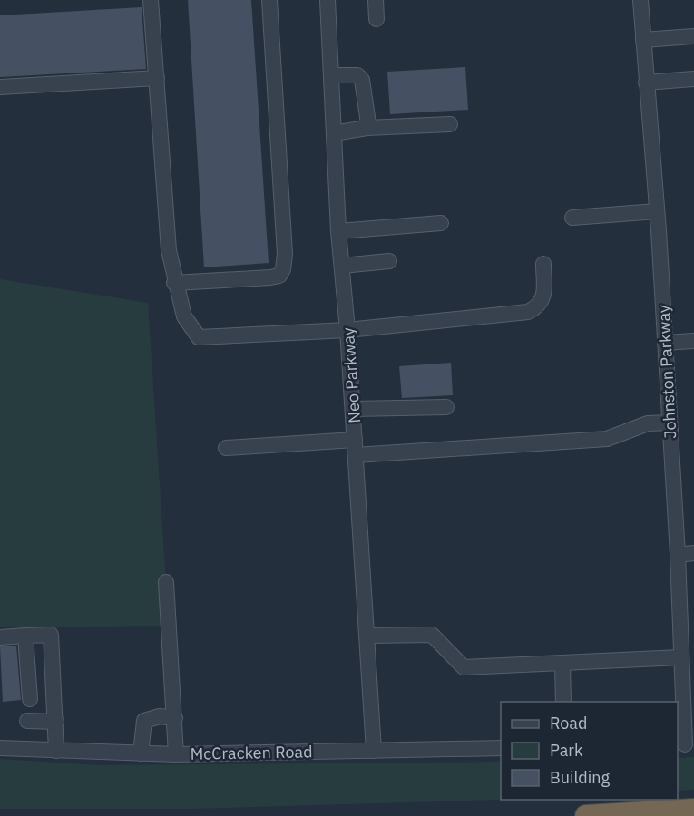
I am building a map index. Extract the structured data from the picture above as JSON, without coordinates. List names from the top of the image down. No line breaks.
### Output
{"streets":{"street":["Johnston Parkway","Neo Parkway","McCracken Road"]},"crossings":[["Neo Parkway","McCracken Road"]],"legend":["Road","Park","Building"]}
